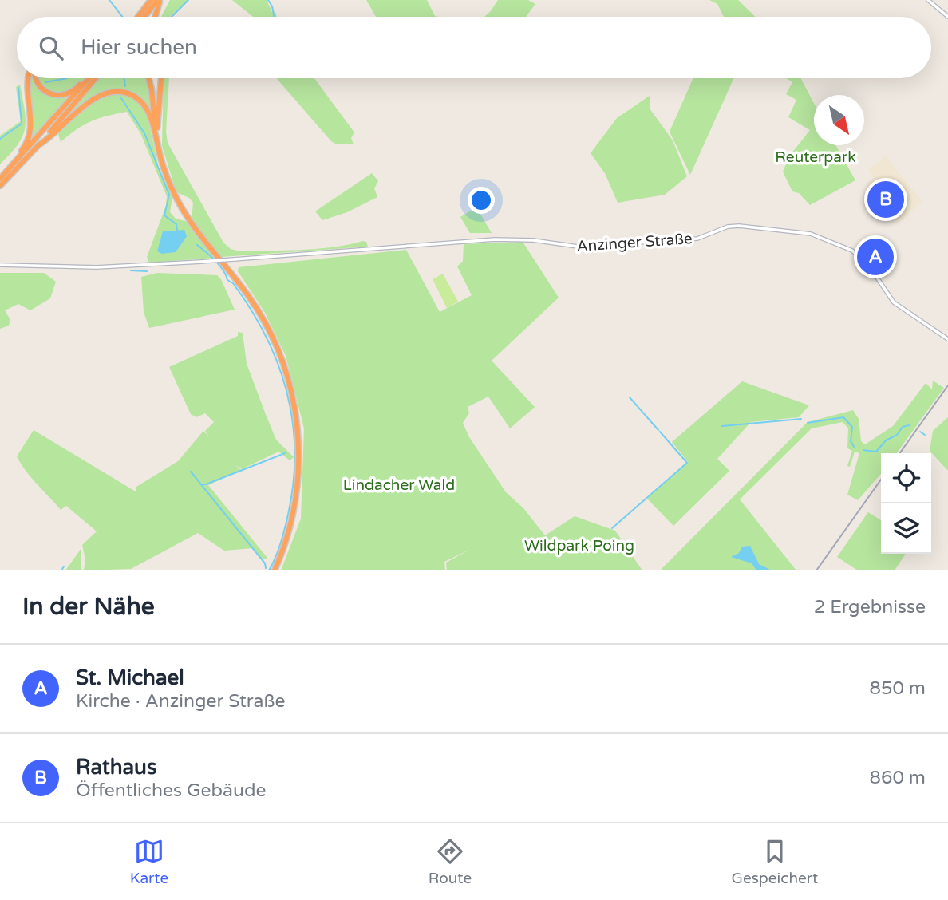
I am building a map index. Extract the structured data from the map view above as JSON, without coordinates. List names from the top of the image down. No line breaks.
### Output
{"streets":{"street":["Anzinger Straße"]},"parks":["Reuterpark","Lindacher Wald","Wildpark Poing"],"north":"bottom right","page":{"search":"Hier suchen","pins":["B","A"],"heading":["In der Nähe","2 Ergebnisse"],"list":[{"mark":"A","name":"St. Michael","note":"Kirche · Anzinger Straße","value":"850 m"},{"mark":"B","name":"Rathaus","note":"Öffentliches Gebäude","value":"860 m"}],"nav":["Karte","Route","Gespeichert"]}}
